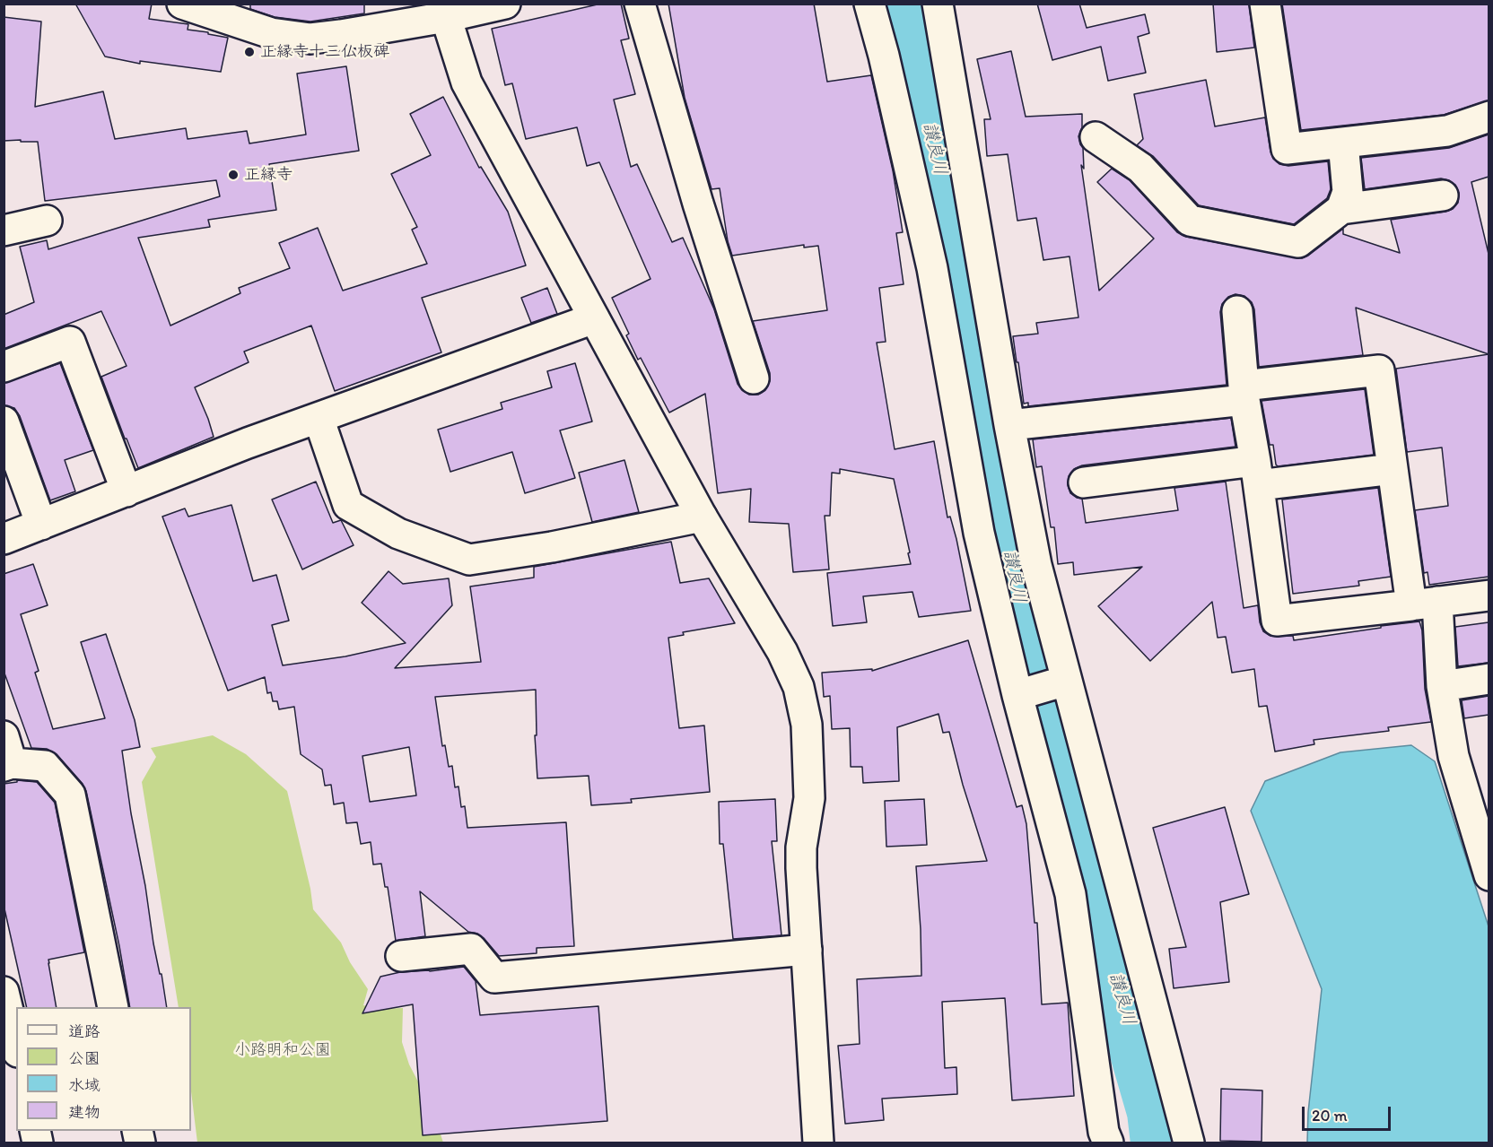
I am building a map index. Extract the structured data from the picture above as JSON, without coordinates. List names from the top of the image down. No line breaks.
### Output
{"water":["讃良川"],"parks":["小路明和公園"],"places":["正縁寺十三仏板碑","正縁寺"],"legend":["道路","公園","水域","建物"],"scale_bar":"20 m"}
